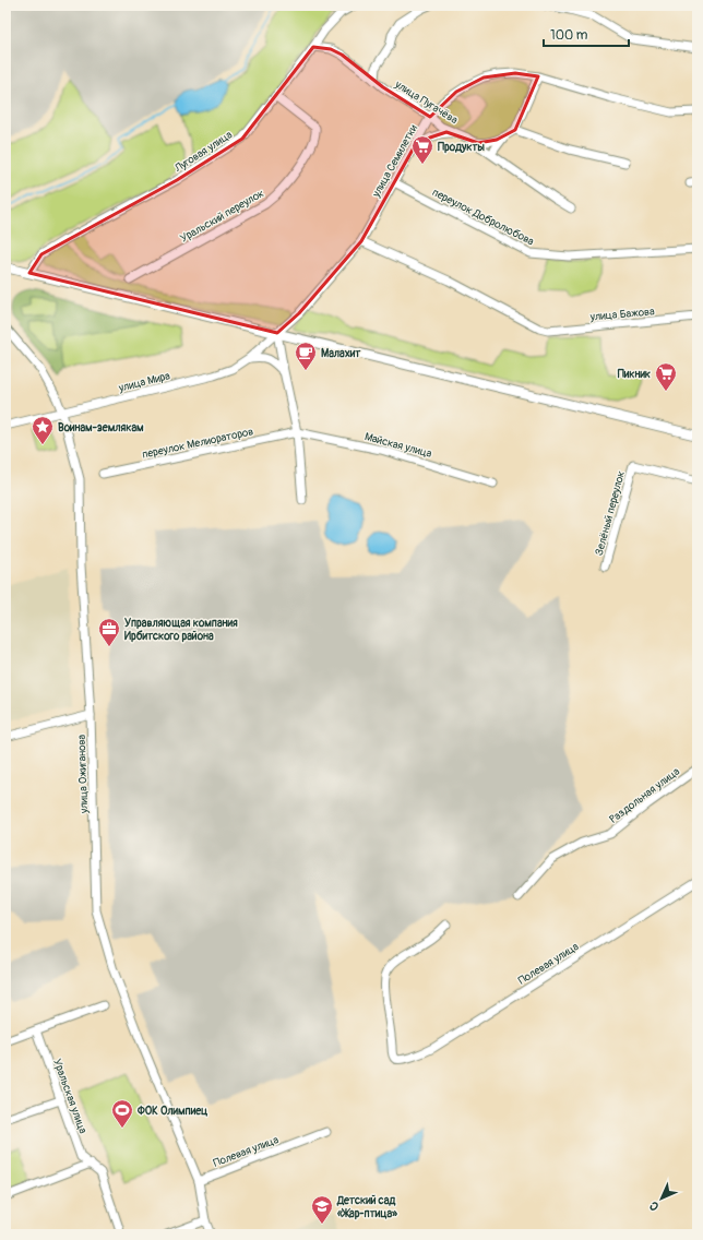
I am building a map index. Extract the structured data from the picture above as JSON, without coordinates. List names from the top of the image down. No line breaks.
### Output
{"streets":{"street":["улица Пугачёва","Луговая улица","улица Семилетки","Уральский переулок","переулок Добролюбова","улица Бажова","улица Мира","переулок Мелиораторов","Майская улица","Зелёный переулок","улица Ожиганова","Раздольная улица","Полевая улица","Уральская улица"]},"crossings":[["улица Пугачёва","Луговая улица"],["улица Пугачёва","улица Семилетки"],["Луговая улица","Уральский переулок"],["улица Семилетки","переулок Добролюбова"],["улица Семилетки","улица Бажова"],["улица Семилетки","улица Мира"],["улица Мира","улица Ожиганова"],["переулок Мелиораторов","Майская улица"],["улица Ожиганова","Полевая улица"]],"places":{"supermarket":["Продукты","Пикник"],"cafe":["Малахит"],"place":["Воинам-землякам"],"office":["Управляющая компания Ирбитского района"],"sports":["ФОК Олимпиец"],"school or university":["Детский сад «Жар-птица»"]},"scale_bar":"100 m","north":"bottom left"}
